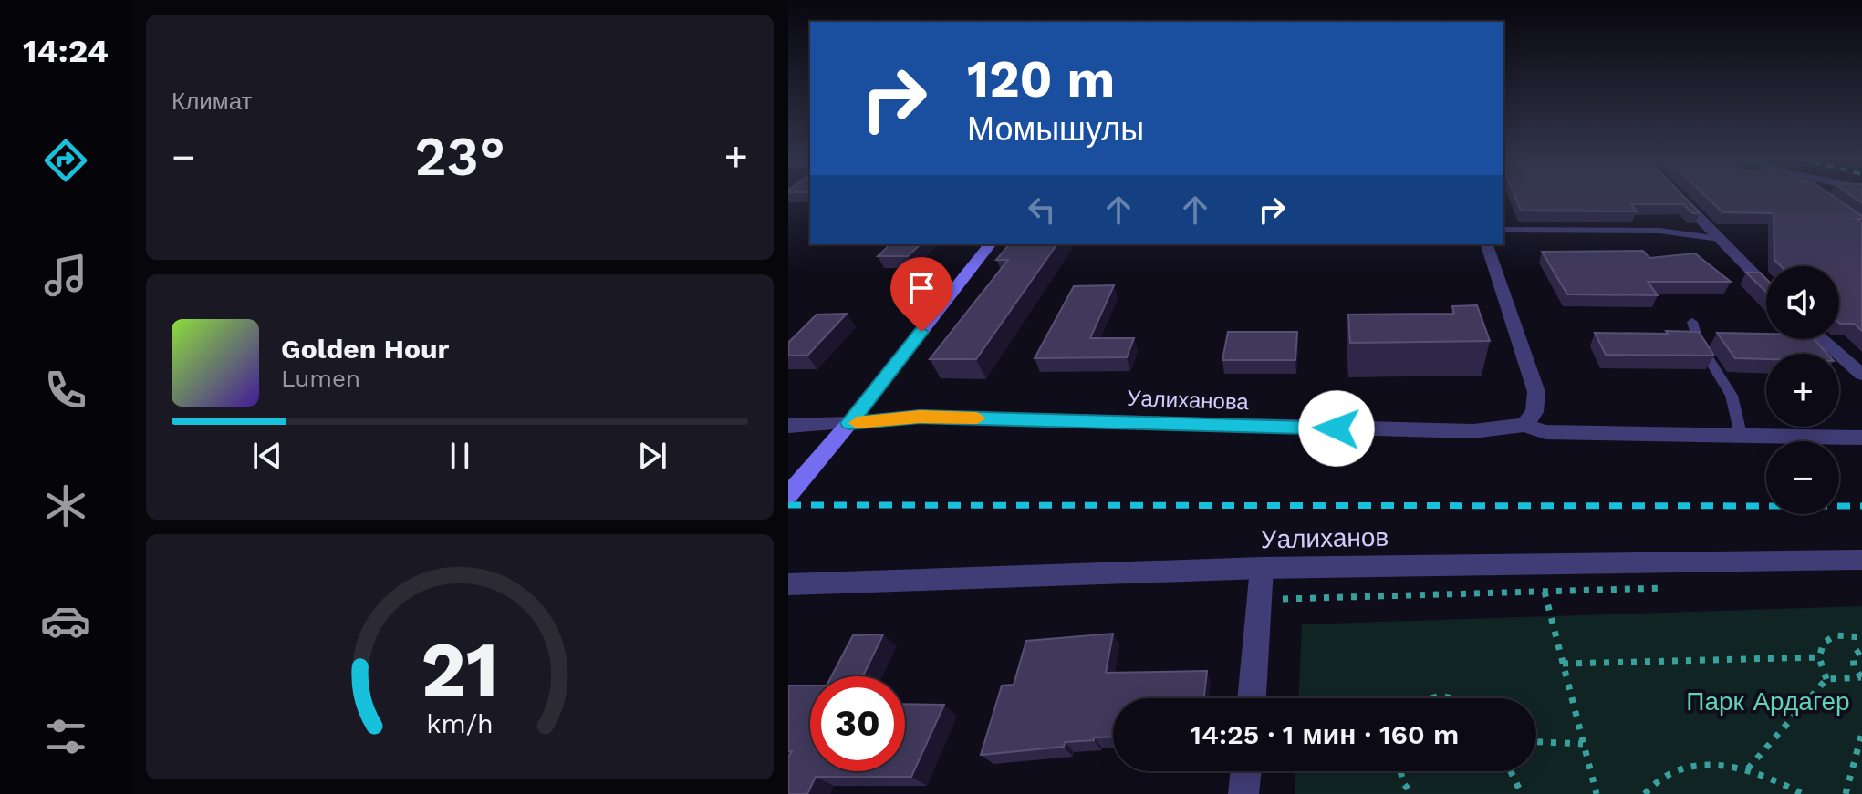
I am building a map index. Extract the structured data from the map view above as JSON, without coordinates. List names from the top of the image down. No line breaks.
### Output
{"streets":{"street":["Уалиханова","Уалиханов"]},"parks":["Парк Ардагер"],"page":{"tabs":"14:24","tile":"Климат","turn":["120 m","Момышулы"],"heat":["−","23°","+"],"map_buttons":["+","−"],"song":["Golden Hour","Lumen"],"limit":"30","trip":"14:25 · 1 мин · 160 m","gauge":["21","km/h"]}}
